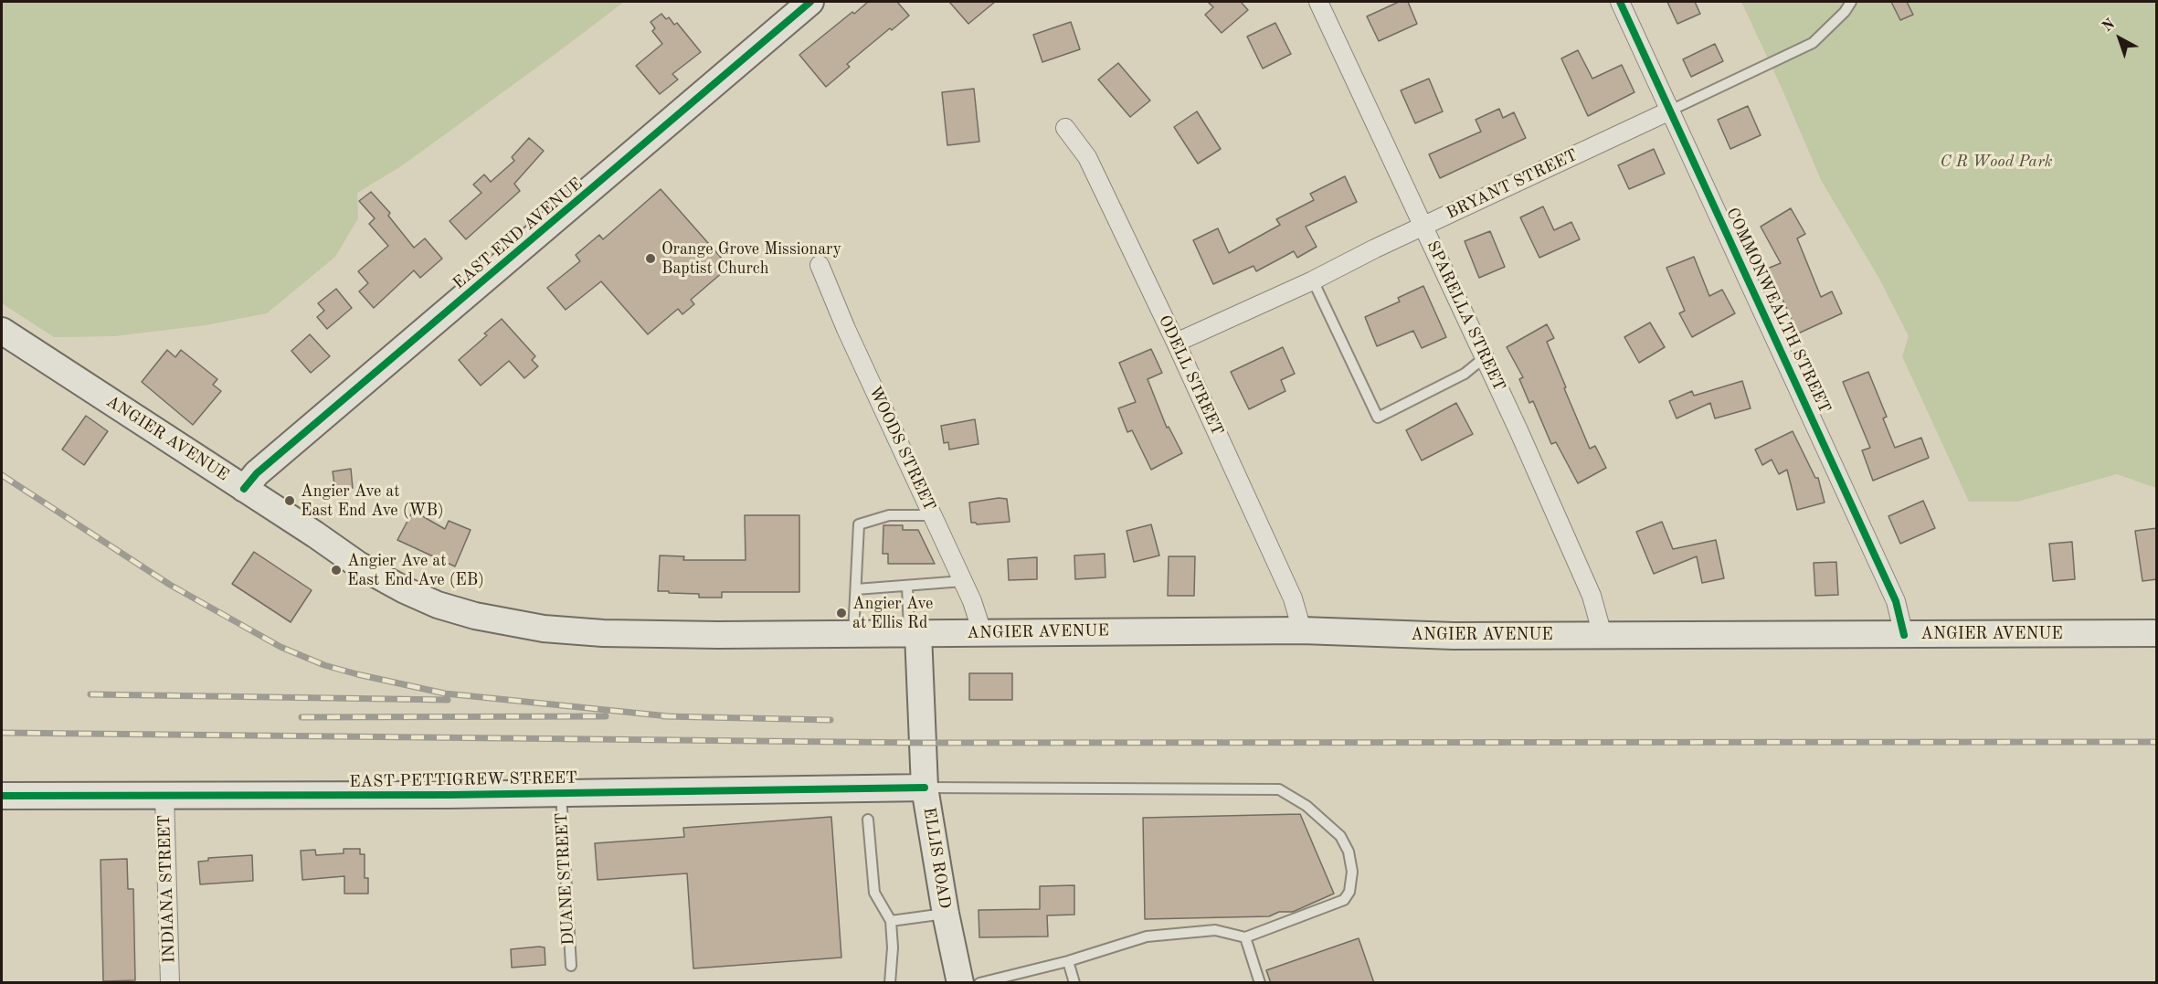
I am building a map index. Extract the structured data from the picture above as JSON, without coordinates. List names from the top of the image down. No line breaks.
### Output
{"streets":{"main road":["EAST END AVENUE","ANGIER AVENUE","EAST PETTIGREW STREET","ELLIS ROAD"],"street":["BRYANT STREET","COMMONWEALTH STREET","SPARELLA STREET","ODELL STREET","WOODS STREET","INDIANA STREET"],"lane":["DUANE STREET"]},"crossings":[["BRYANT STREET","COMMONWEALTH STREET"],["BRYANT STREET","SPARELLA STREET"],["BRYANT STREET","ODELL STREET"],["EAST END AVENUE","ANGIER AVENUE"],["COMMONWEALTH STREET","ANGIER AVENUE"],["SPARELLA STREET","ANGIER AVENUE"],["ODELL STREET","ANGIER AVENUE"],["ANGIER AVENUE","WOODS STREET"],["ANGIER AVENUE","ELLIS ROAD"],["EAST PETTIGREW STREET","ELLIS ROAD"],["EAST PETTIGREW STREET","DUANE STREET"],["EAST PETTIGREW STREET","INDIANA STREET"]],"parks":["C R Wood Park"],"places":["Orange Grove Missionary Baptist Church","Angier Ave at East End Ave (WB)","Angier Ave at East End Ave (EB)","Angier Ave at Ellis Rd"],"north":"top left"}
